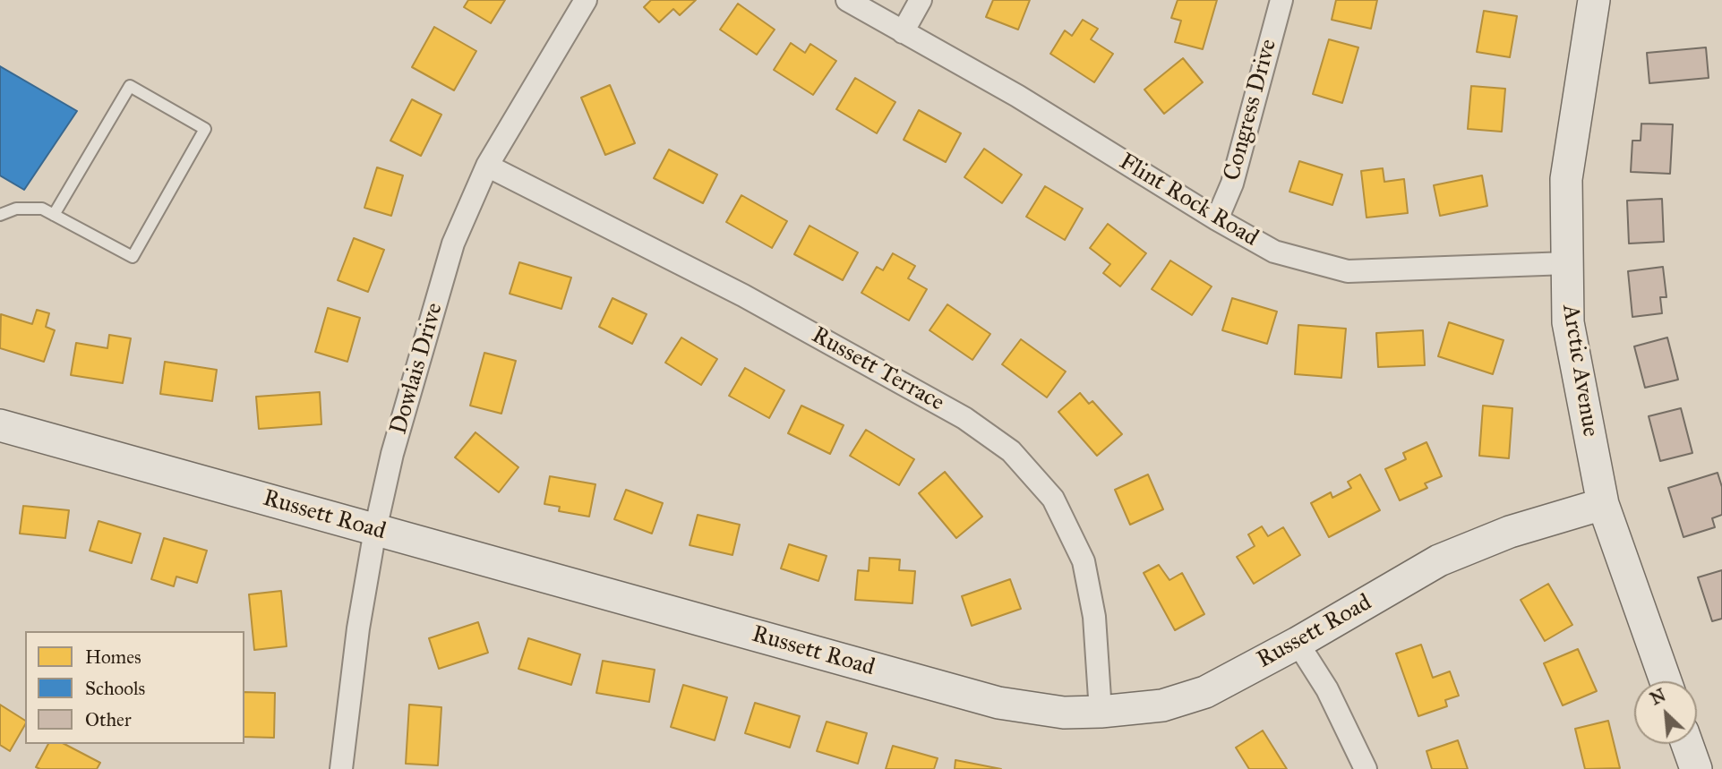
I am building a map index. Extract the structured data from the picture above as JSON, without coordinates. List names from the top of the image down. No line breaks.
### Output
{"streets":{"street":["Congress Drive","Flint Rock Road","Dowlais Drive","Russett Terrace","Arctic Avenue","Russett Road"]},"crossings":[["Congress Drive","Flint Rock Road"],["Flint Rock Road","Arctic Avenue"],["Dowlais Drive","Russett Terrace"],["Dowlais Drive","Russett Road"],["Russett Terrace","Russett Road"],["Arctic Avenue","Russett Road"]],"legend":["Homes","Schools","Other"],"north":"top left"}
